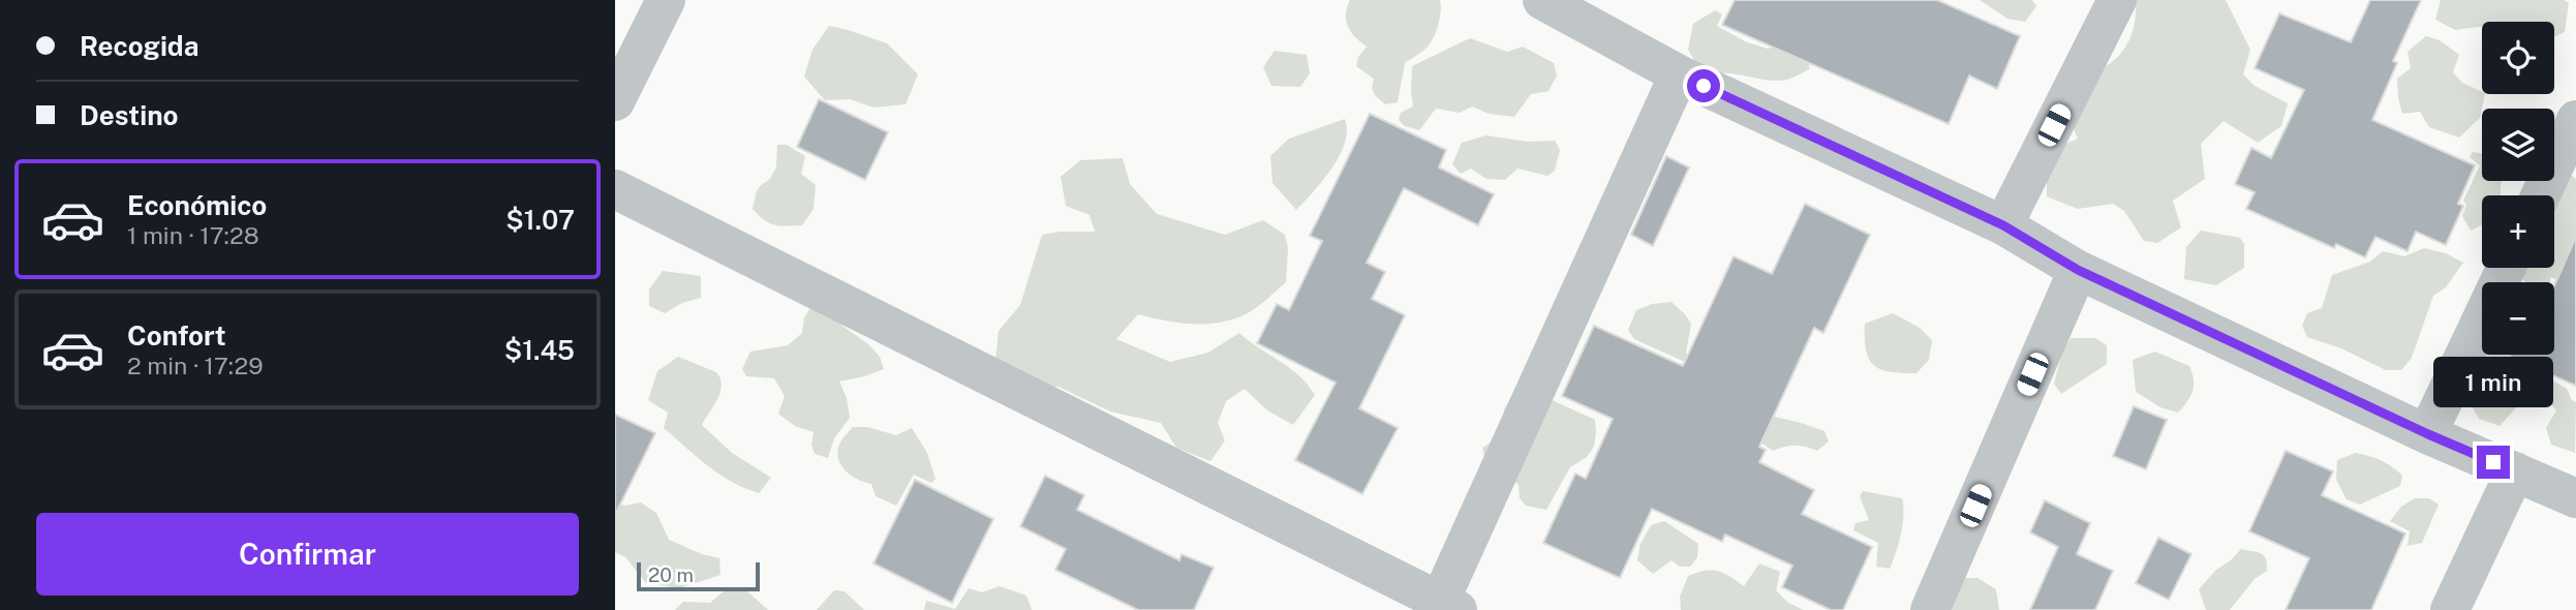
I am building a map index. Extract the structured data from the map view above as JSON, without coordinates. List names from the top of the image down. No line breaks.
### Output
{"scale_bar":"20 m","page":{"banner":["Recogida","Destino"],"map_buttons":["+","−"],"list":[{"name":"Económico","note":"1 min · 17:28","value":"$1.07"},{"name":"Confort","note":"2 min · 17:29","value":"$1.45"}],"bubble":"1 min","buttons":"Confirmar","scale":"20 m"}}
